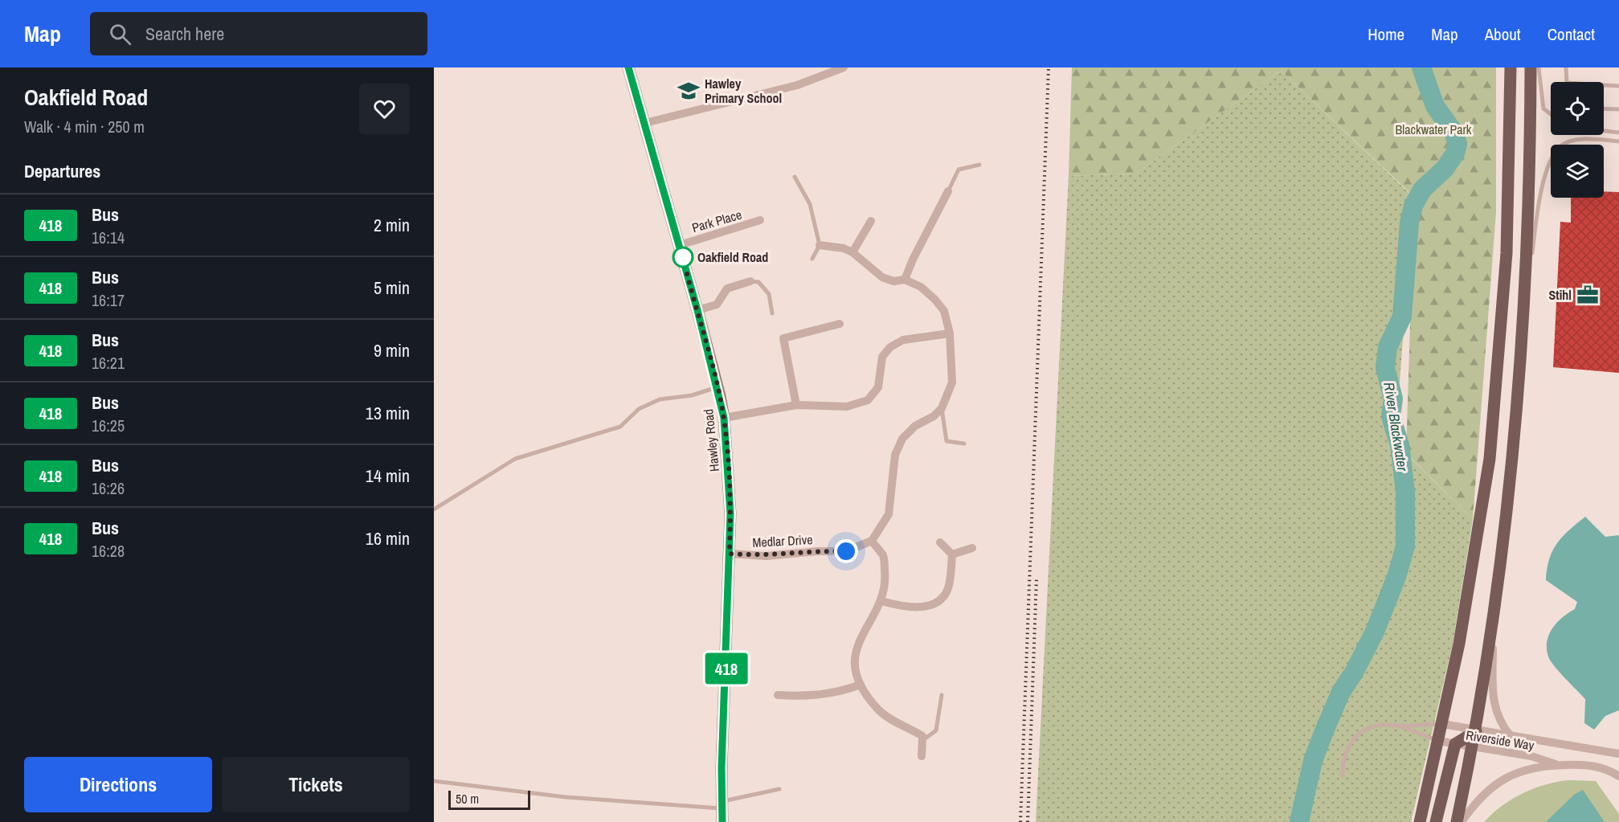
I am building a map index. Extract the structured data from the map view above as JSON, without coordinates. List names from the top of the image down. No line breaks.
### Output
{"streets":{"main road":["Hawley Road"],"street":["Park Place","Medlar Drive","Riverside Way"]},"crossings":[["Park Place","Hawley Road"],["Hawley Road","Medlar Drive"]],"water":["River Blackwater"],"parks":["Blackwater Park"],"places":{"school or university":["Hawley Primary School"],"other":["Oakfield Road"],"office":["Stihl"]},"lines":["bus line 418"],"scale_bar":"50 m","page":{"header":"Map","search":"Search here","nav":["Home","Map","About","Contact"],"heading":[["Oakfield Road","Walk · 4 min · 250 m"],"Departures"],"on_map":"418","list":[{"mark":"418","name":"Bus","note":"16:14","value":"2 min"},{"mark":"418","name":"Bus","note":"16:17","value":"5 min"},{"mark":"418","name":"Bus","note":"16:21","value":"9 min"},{"mark":"418","name":"Bus","note":"16:25","value":"13 min"},{"mark":"418","name":"Bus","note":"16:26","value":"14 min"},{"mark":"418","name":"Bus","note":"16:28","value":"16 min"}],"buttons":["Directions","Tickets"],"scale":"50 m"}}
